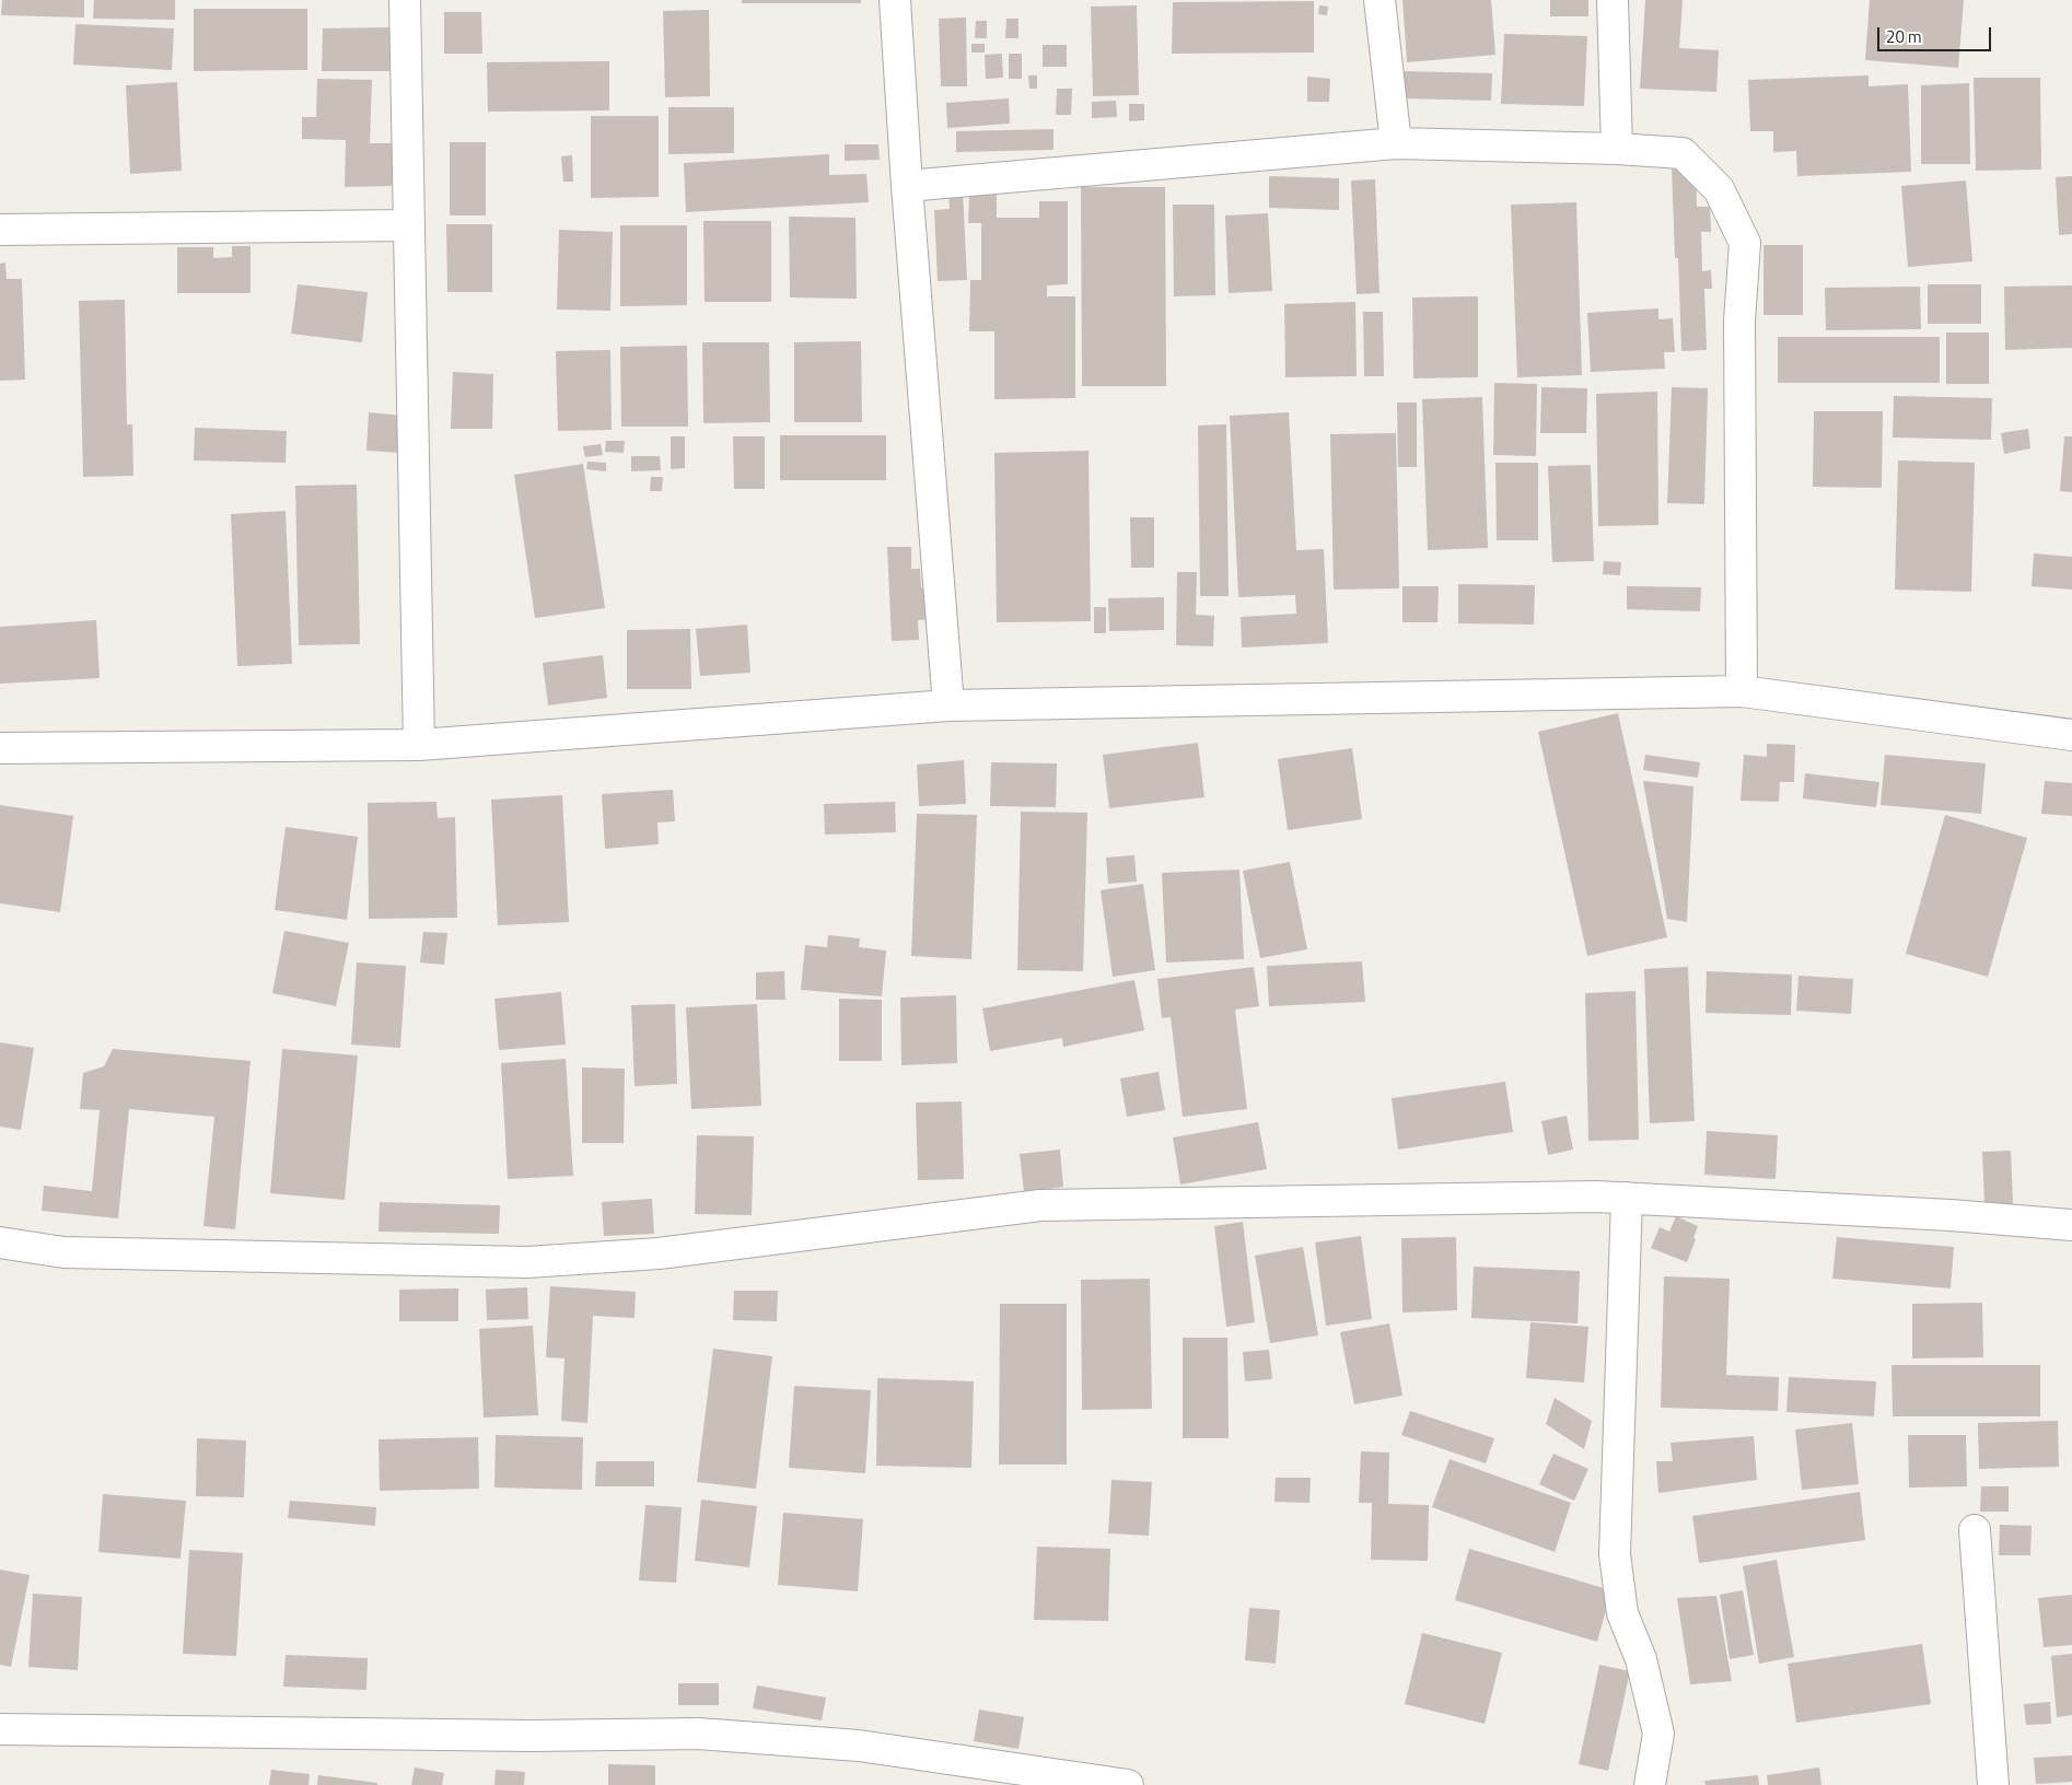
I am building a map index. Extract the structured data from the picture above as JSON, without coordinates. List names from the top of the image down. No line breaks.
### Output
{"scale_bar":"20 m"}
